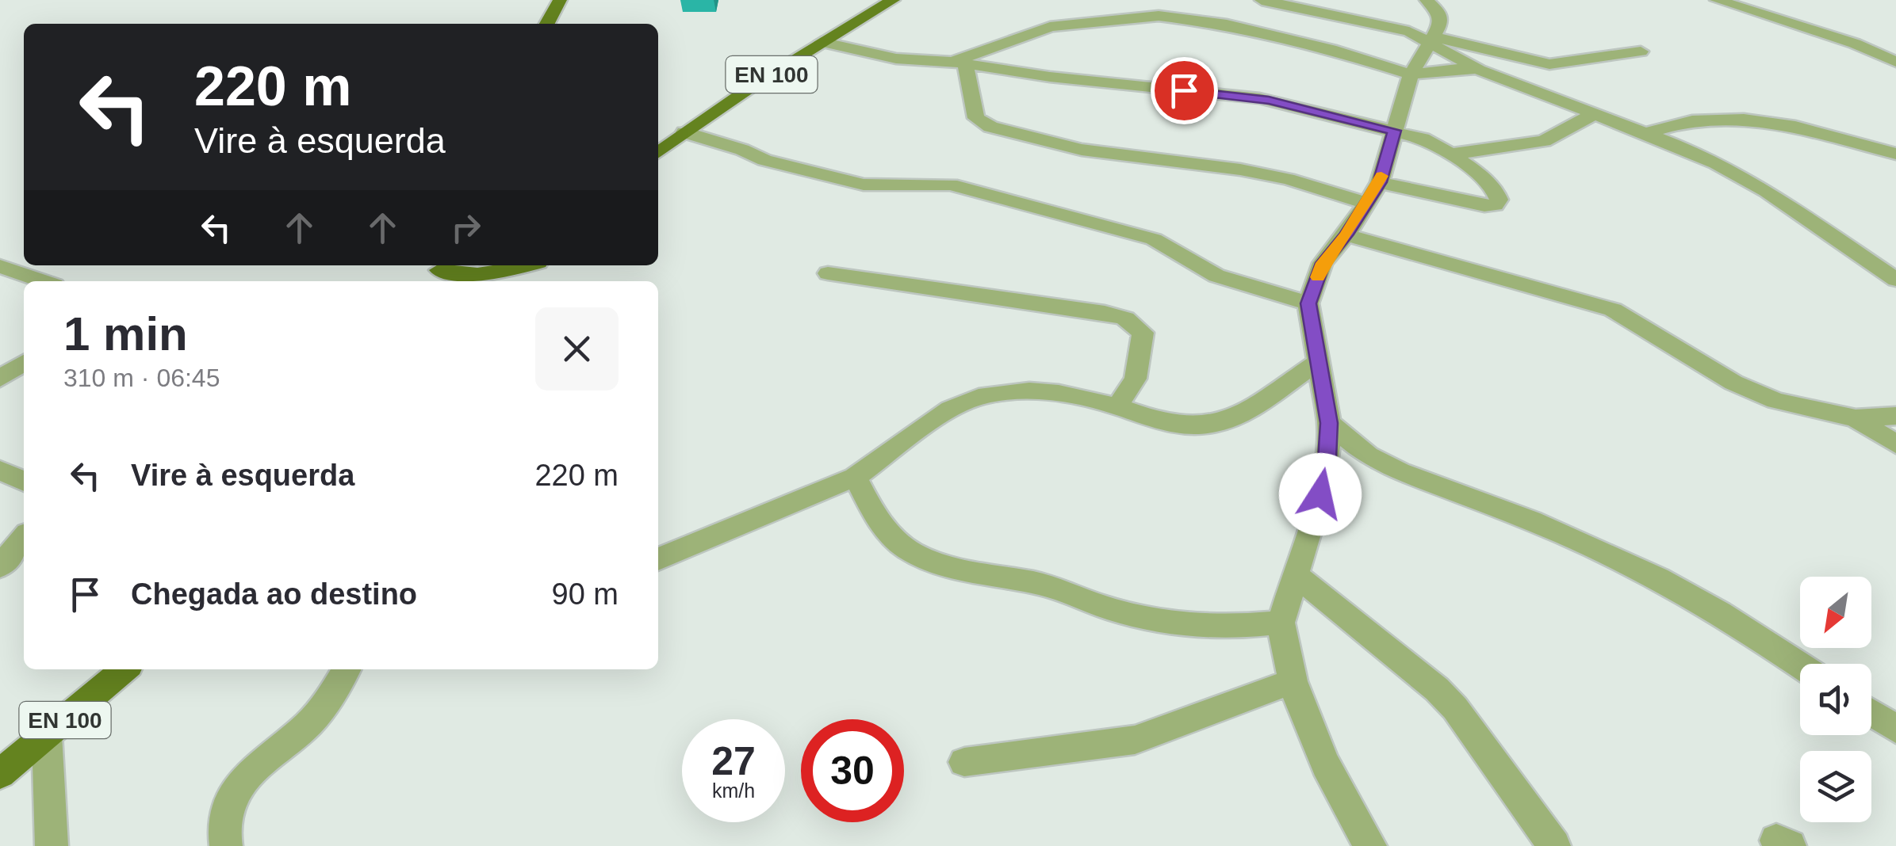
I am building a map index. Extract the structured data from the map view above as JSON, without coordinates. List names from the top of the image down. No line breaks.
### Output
{"streets":{"main road":["EN 100"]},"north":"bottom left","page":{"turn":["220 m","Vire à esquerda"],"heading":["1 min","310 m · 06:45"],"list":[{"name":"Vire à esquerda","value":"220 m"},{"name":"Chegada ao destino","value":"90 m"}],"speed":"27 km/h","limit":"30"}}
